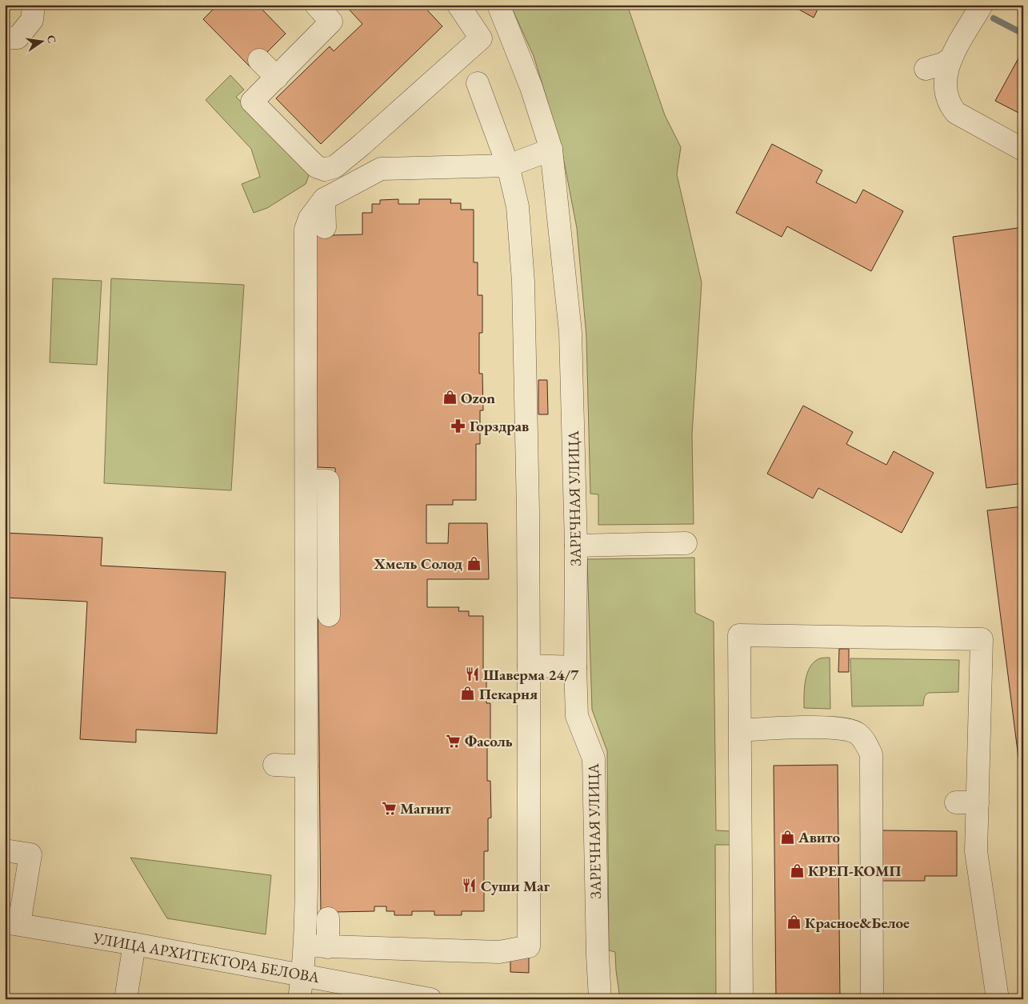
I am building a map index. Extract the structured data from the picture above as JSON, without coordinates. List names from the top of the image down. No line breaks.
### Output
{"streets":{"street":["ЗАРЕЧНАЯ УЛИЦА","УЛИЦА АРХИТЕКТОРА БЕЛОВА"]},"places":{"shop":["Ozon","Хмель Солод","Пекарня","Авито","КРЕП-КОМП","Красное&Белое"],"pharmacy":["Горздрав"],"restaurant":["Шаверма 24/7","Суши Маг"],"supermarket":["Фасоль","Магнит"]},"north":"right"}
